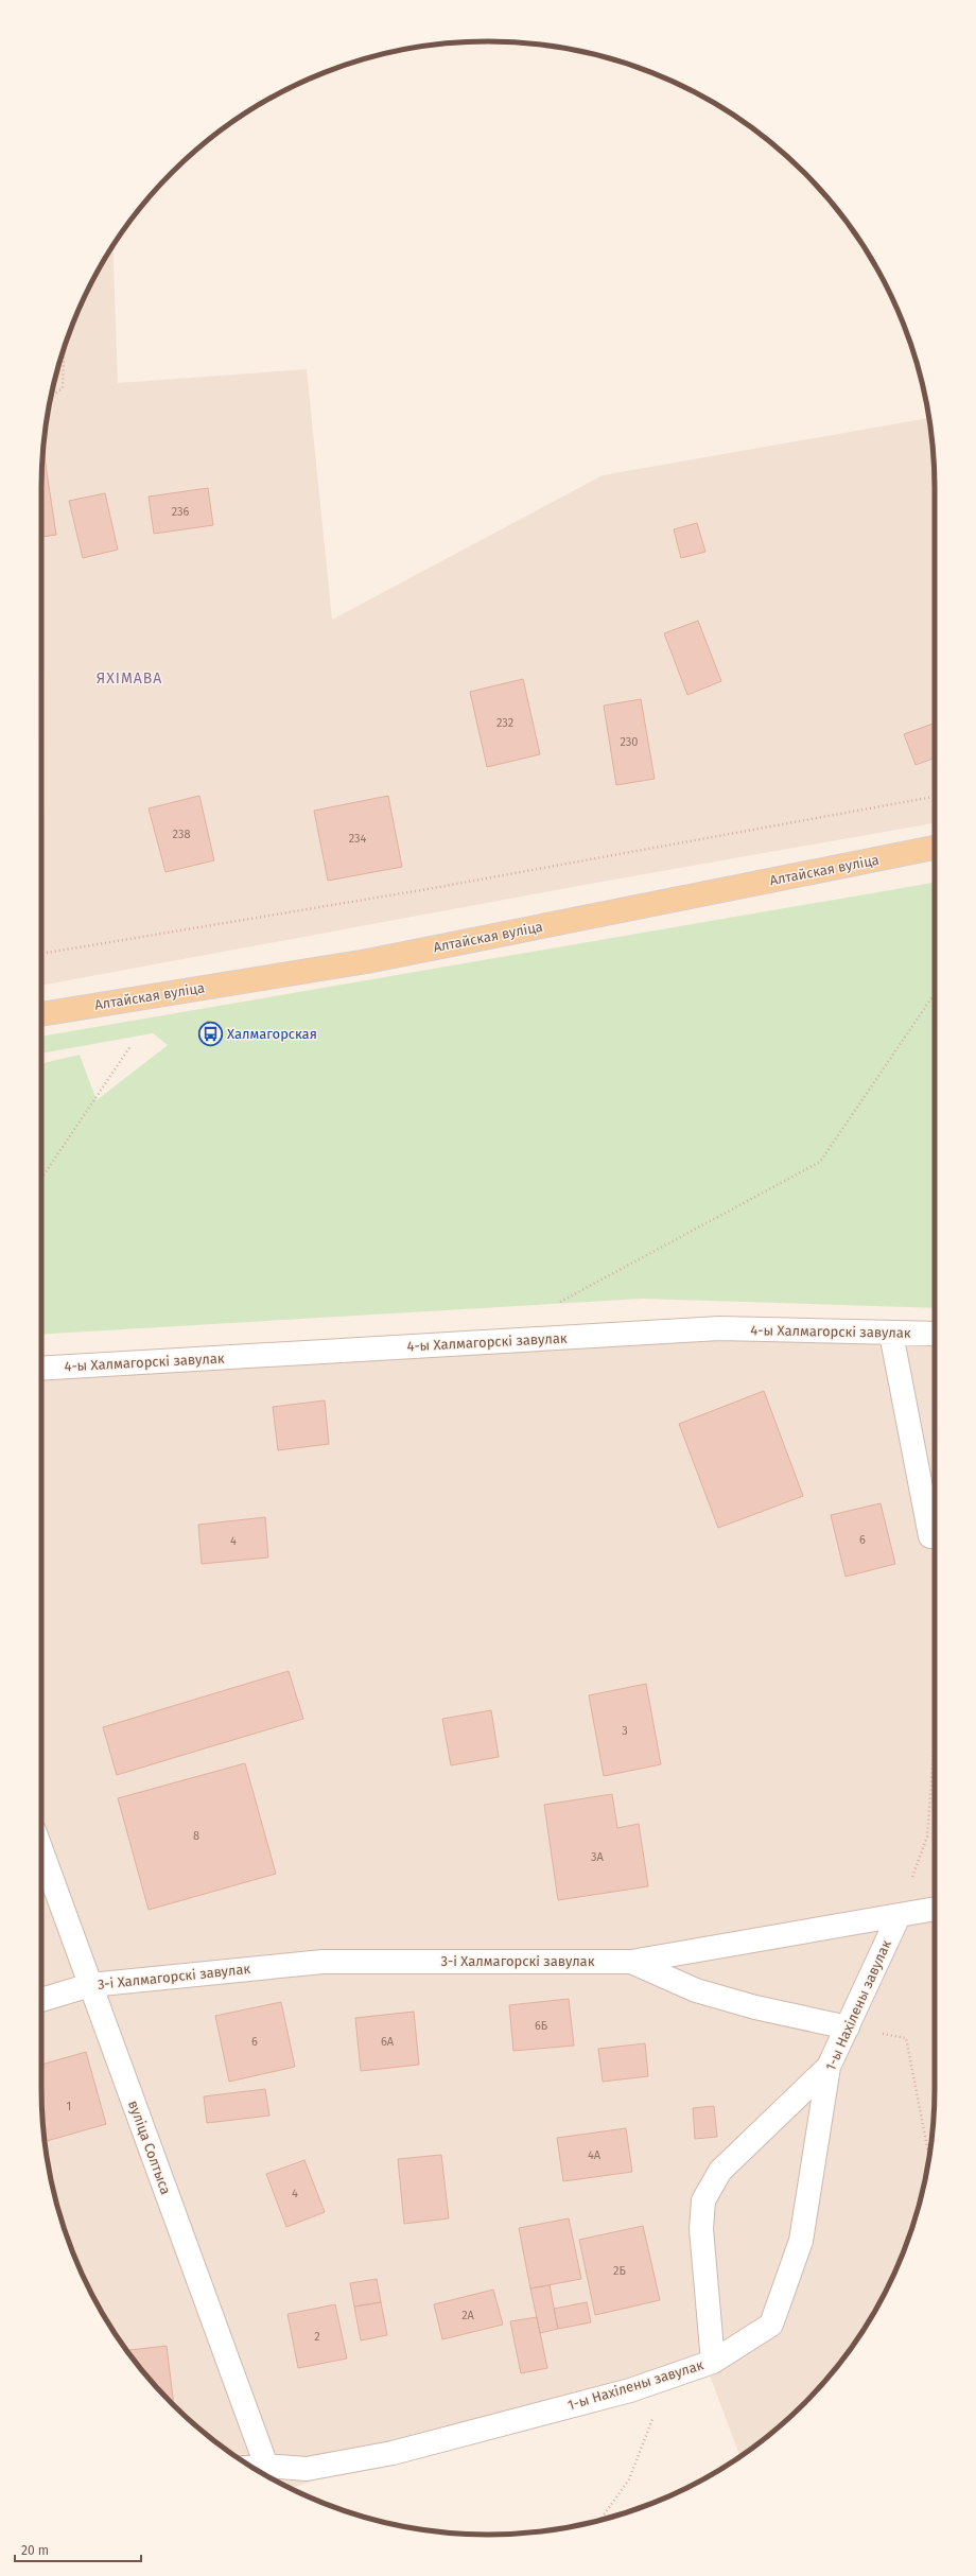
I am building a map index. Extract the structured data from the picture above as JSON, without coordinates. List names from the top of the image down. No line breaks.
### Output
{"streets":{"main road":["Алтайская вуліца"],"street":["4-ы Халмагорскі завулак","3-і Халмагорскі завулак","1-ы Нахілены завулак","вуліца Солтыса"]},"crossings":[["3-і Халмагорскі завулак","1-ы Нахілены завулак"],["3-і Халмагорскі завулак","вуліца Солтыса"],["1-ы Нахілены завулак","вуліца Солтыса"]],"districts":["ЯХІМАВА"],"places":{"bus stop":["Халмагорская"]},"house_numbers":["236","232","230","238","234","6","4","3","8","3А","6Б","6","6А","1","4А","4","2Б","2А","2"],"scale_bar":"20 m"}
